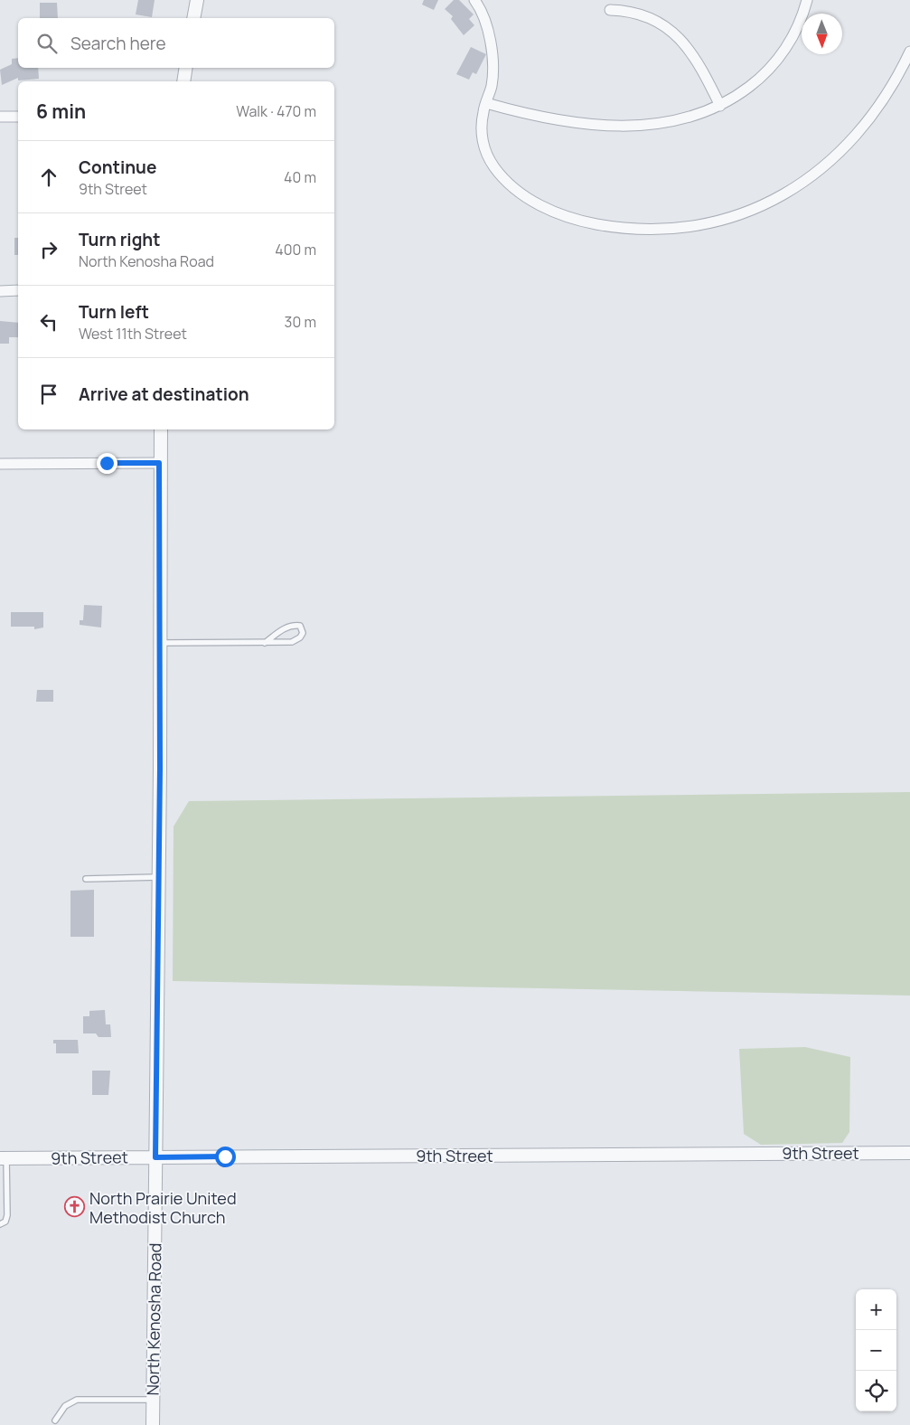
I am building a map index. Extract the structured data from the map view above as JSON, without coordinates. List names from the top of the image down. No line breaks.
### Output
{"streets":{"street":["9th Street","North Kenosha Road"]},"crossings":[["9th Street","North Kenosha Road"]],"places":{"church":["North Prairie United Methodist Church"]},"north":"bottom","page":{"search":"Search here","heading":["6 min","Walk · 470 m"],"list":[["Continue","9th Street","40 m"],["Turn right","North Kenosha Road","400 m"],["Turn left","West 11th Street","30 m"],"Arrive at destination"],"map_buttons":["+","−"]}}
